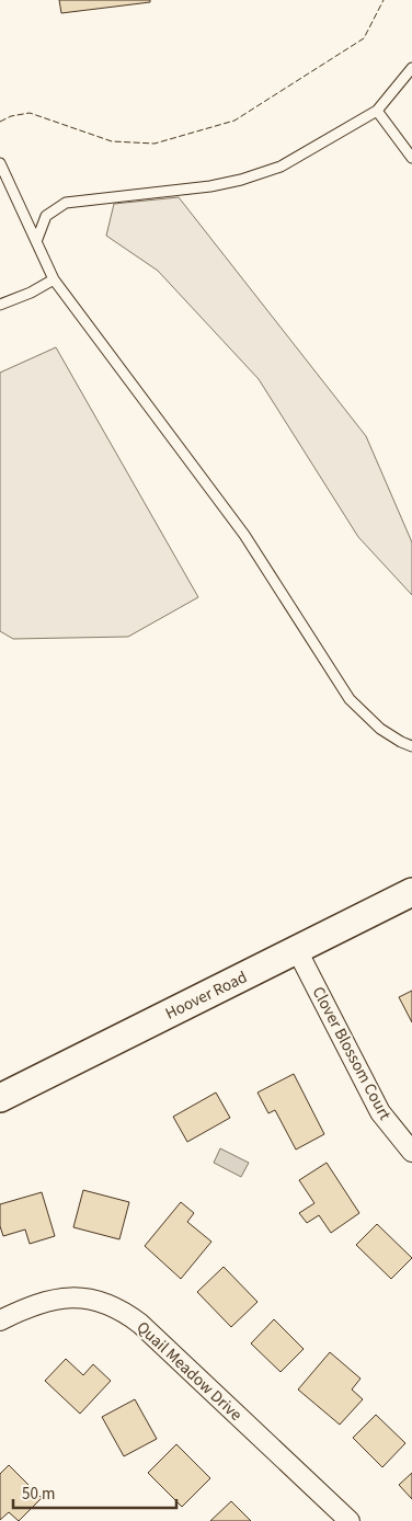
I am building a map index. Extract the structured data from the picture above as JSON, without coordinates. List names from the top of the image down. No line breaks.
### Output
{"streets":{"main road":["Hoover Road"],"street":["Clover Blossom Court","Quail Meadow Drive"]},"crossings":[["Hoover Road","Clover Blossom Court"]],"scale_bar":"50 m"}
